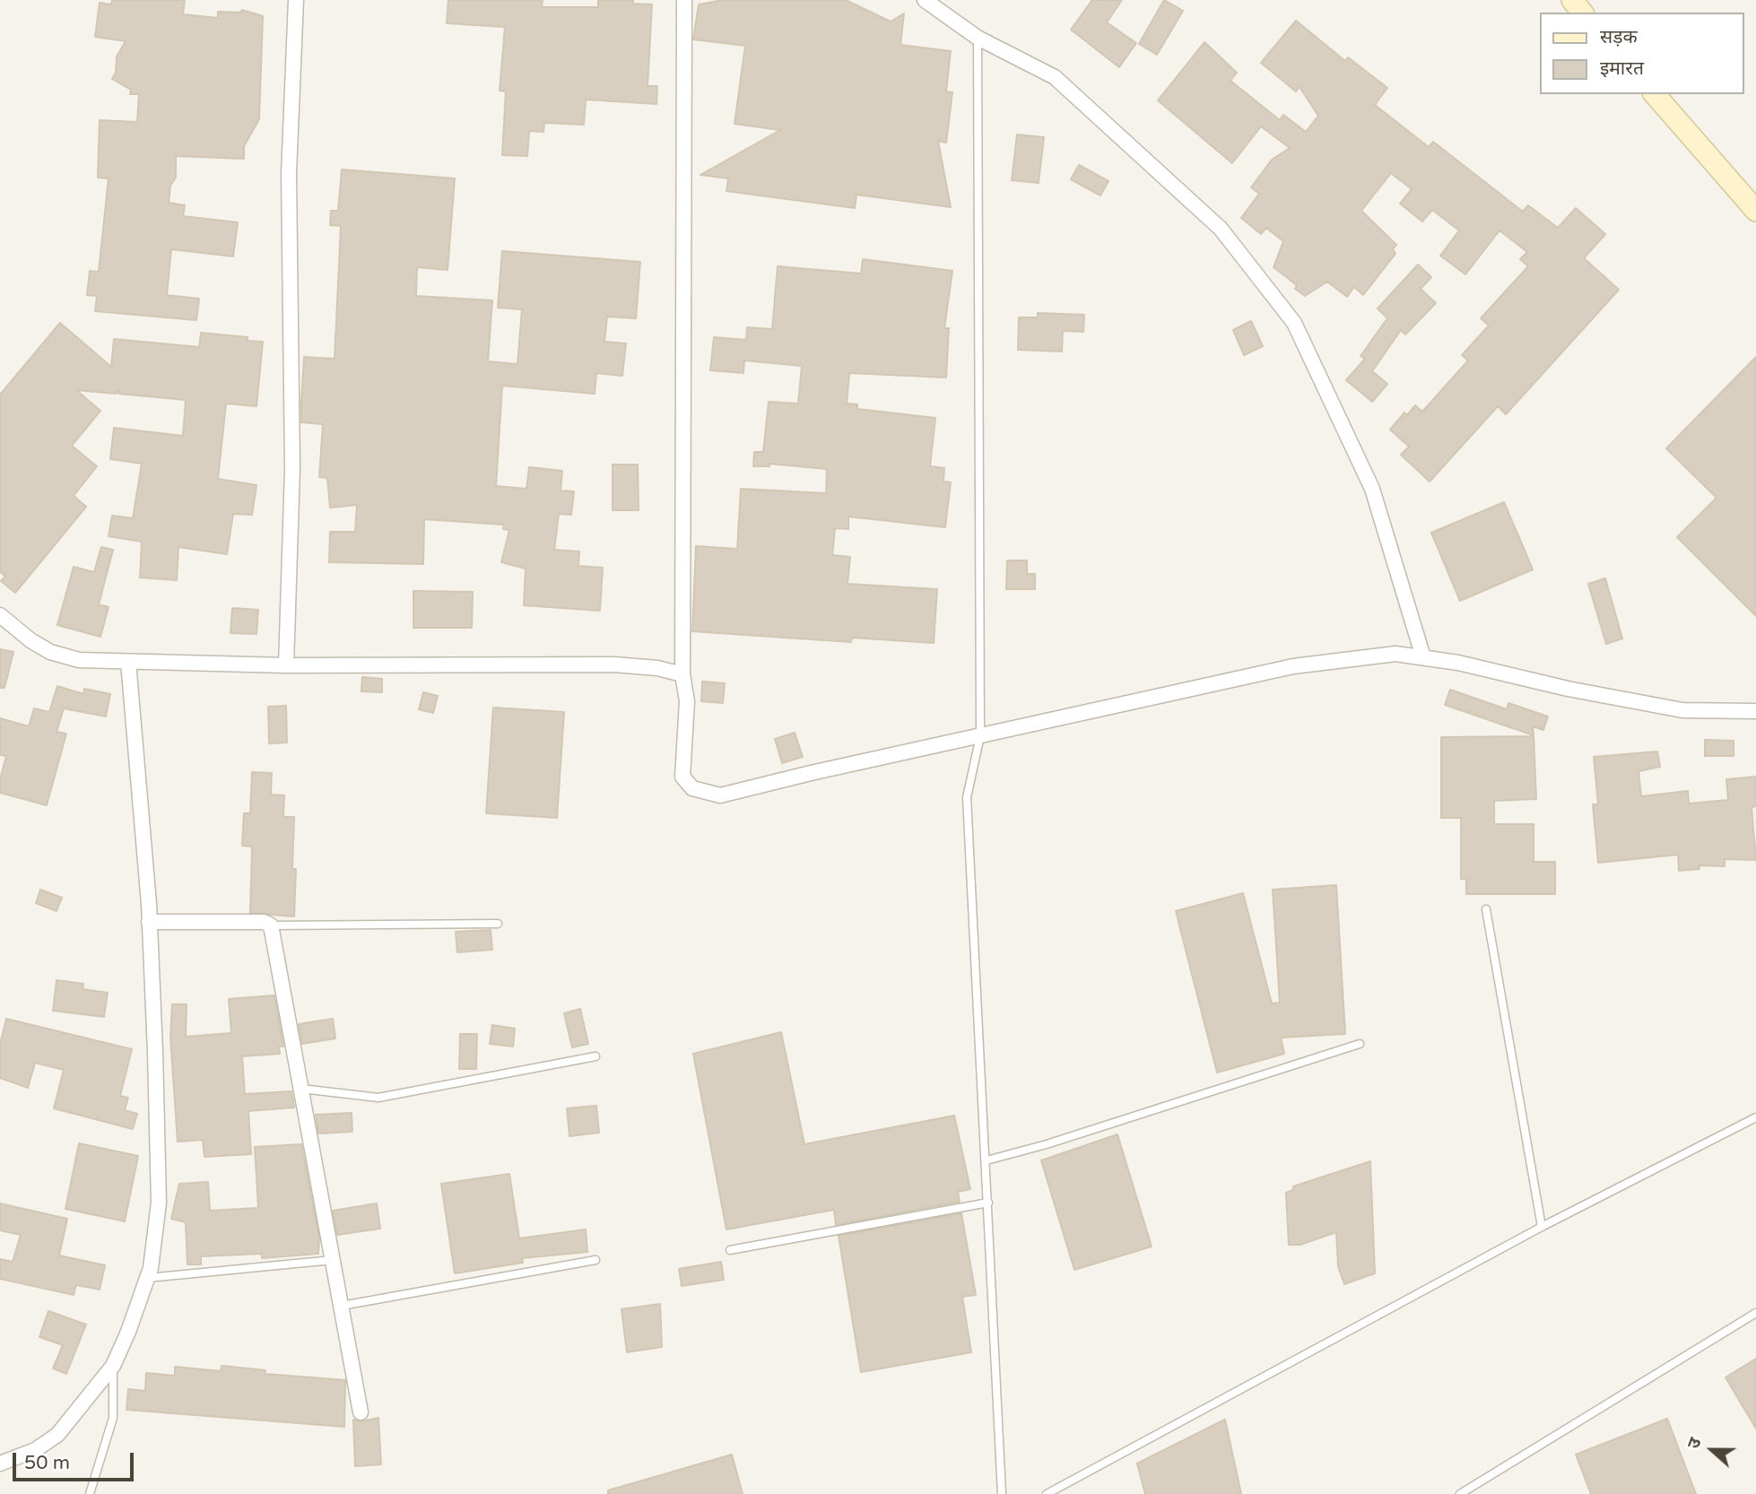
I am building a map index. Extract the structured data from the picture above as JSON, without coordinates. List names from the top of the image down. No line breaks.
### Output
{"legend":["सड़क","इमारत"],"scale_bar":"50 m","north":"left"}
